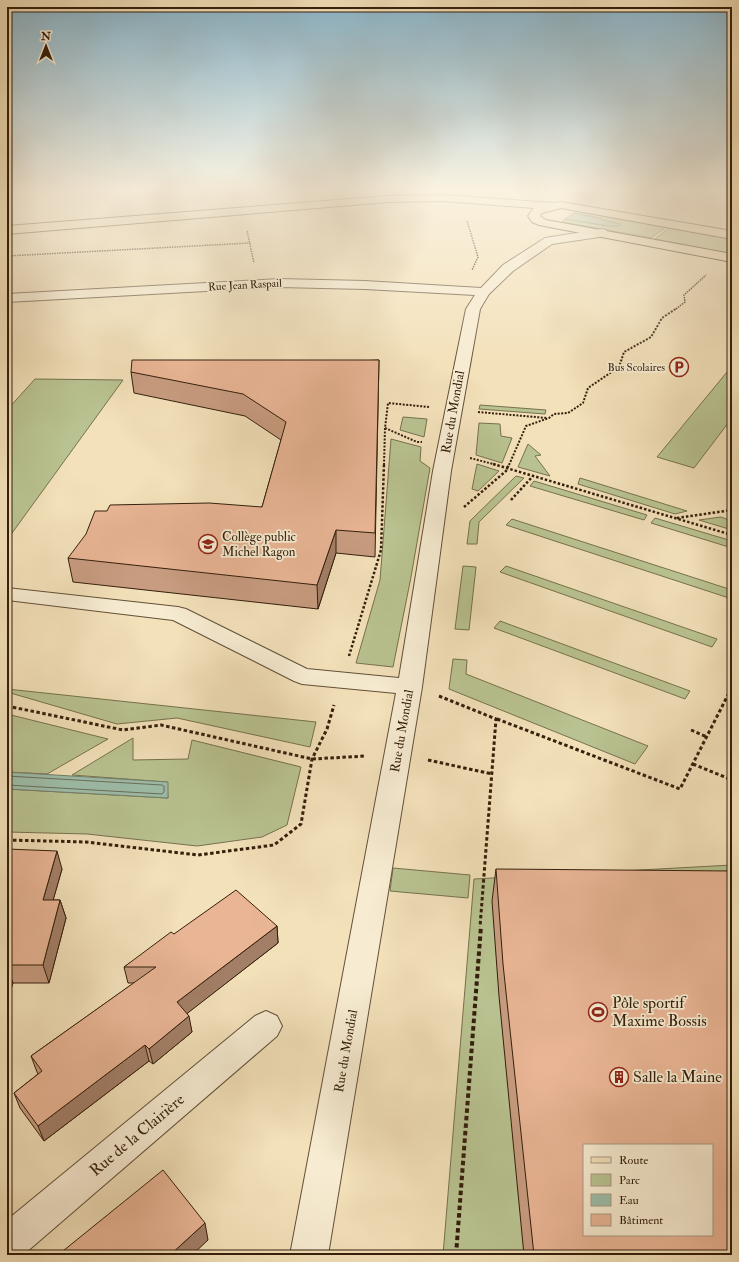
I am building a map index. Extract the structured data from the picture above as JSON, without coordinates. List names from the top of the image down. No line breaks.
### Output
{"streets":{"street":["Rue Jean Raspail","Rue du Mondial","Rue de la Clairière"]},"crossings":[["Rue Jean Raspail","Rue du Mondial"]],"places":{"parking":["Bus Scolaires"],"school or university":["Collège public Michel Ragon"],"sports":["Pôle sportif Maxime Bossis"],"building":["Salle la Maine"]},"legend":["Route","Parc","Eau","Bâtiment"],"north":"top"}
